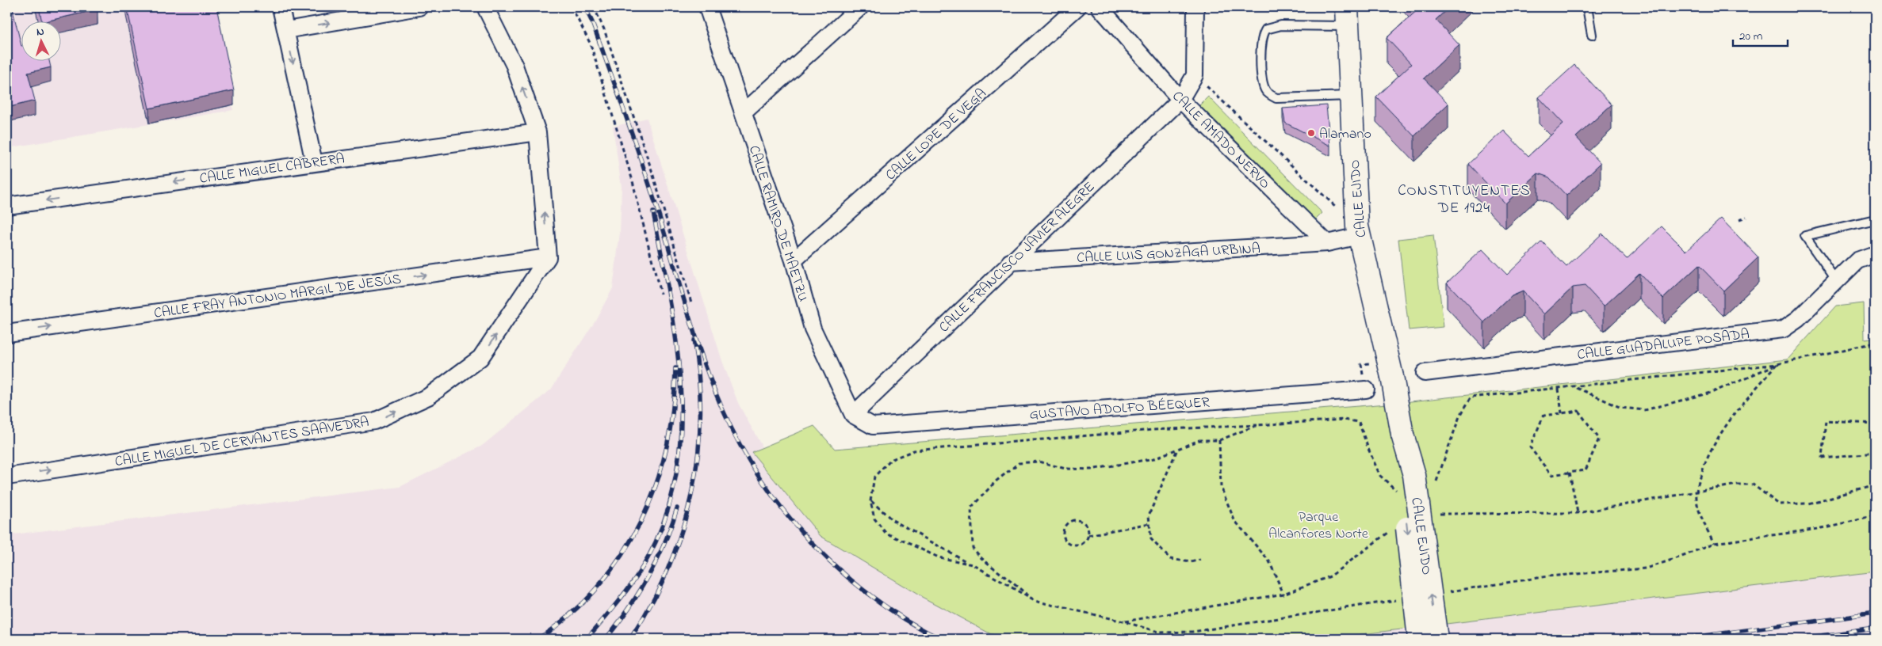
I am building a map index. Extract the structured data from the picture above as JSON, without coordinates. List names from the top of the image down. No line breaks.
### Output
{"streets":{"street":["CALLE LOPE DE VEGA","CALLE AMADO NERVO","CALLE MIGUEL CABRERA","CALLE EJIDO","CALLE RAMIRO DE MAETZU","CALLE LUIS GONZAGA URBINA","CALLE FRANCISCO JAVIER ALEGRE","CALLE FRAY ANTONIO MARGIL DE JESÚS","CALLE GUADALUPE POSADA","GUSTAVO ADOLFO BÉEQUER","CALLE MIGUEL DE CERVANTES SAAVEDRA"]},"crossings":[["CALLE LOPE DE VEGA","CALLE RAMIRO DE MAETZU"],["CALLE AMADO NERVO","CALLE LUIS GONZAGA URBINA"],["CALLE AMADO NERVO","CALLE FRANCISCO JAVIER ALEGRE"],["CALLE RAMIRO DE MAETZU","CALLE FRANCISCO JAVIER ALEGRE"],["CALLE RAMIRO DE MAETZU","GUSTAVO ADOLFO BÉEQUER"],["CALLE LUIS GONZAGA URBINA","CALLE FRANCISCO JAVIER ALEGRE"],["CALLE FRANCISCO JAVIER ALEGRE","GUSTAVO ADOLFO BÉEQUER"],["CALLE FRAY ANTONIO MARGIL DE JESÚS","CALLE MIGUEL DE CERVANTES SAAVEDRA"]],"one_way":["CALLE MIGUEL CABRERA","CALLE FRAY ANTONIO MARGIL DE JESÚS","CALLE MIGUEL DE CERVANTES SAAVEDRA"],"districts":["CONSTITUYENTES DE 1924"],"parks":["Parque Alcanfores Norte"],"places":["Alamano"],"scale_bar":"20 m","north":"top"}
